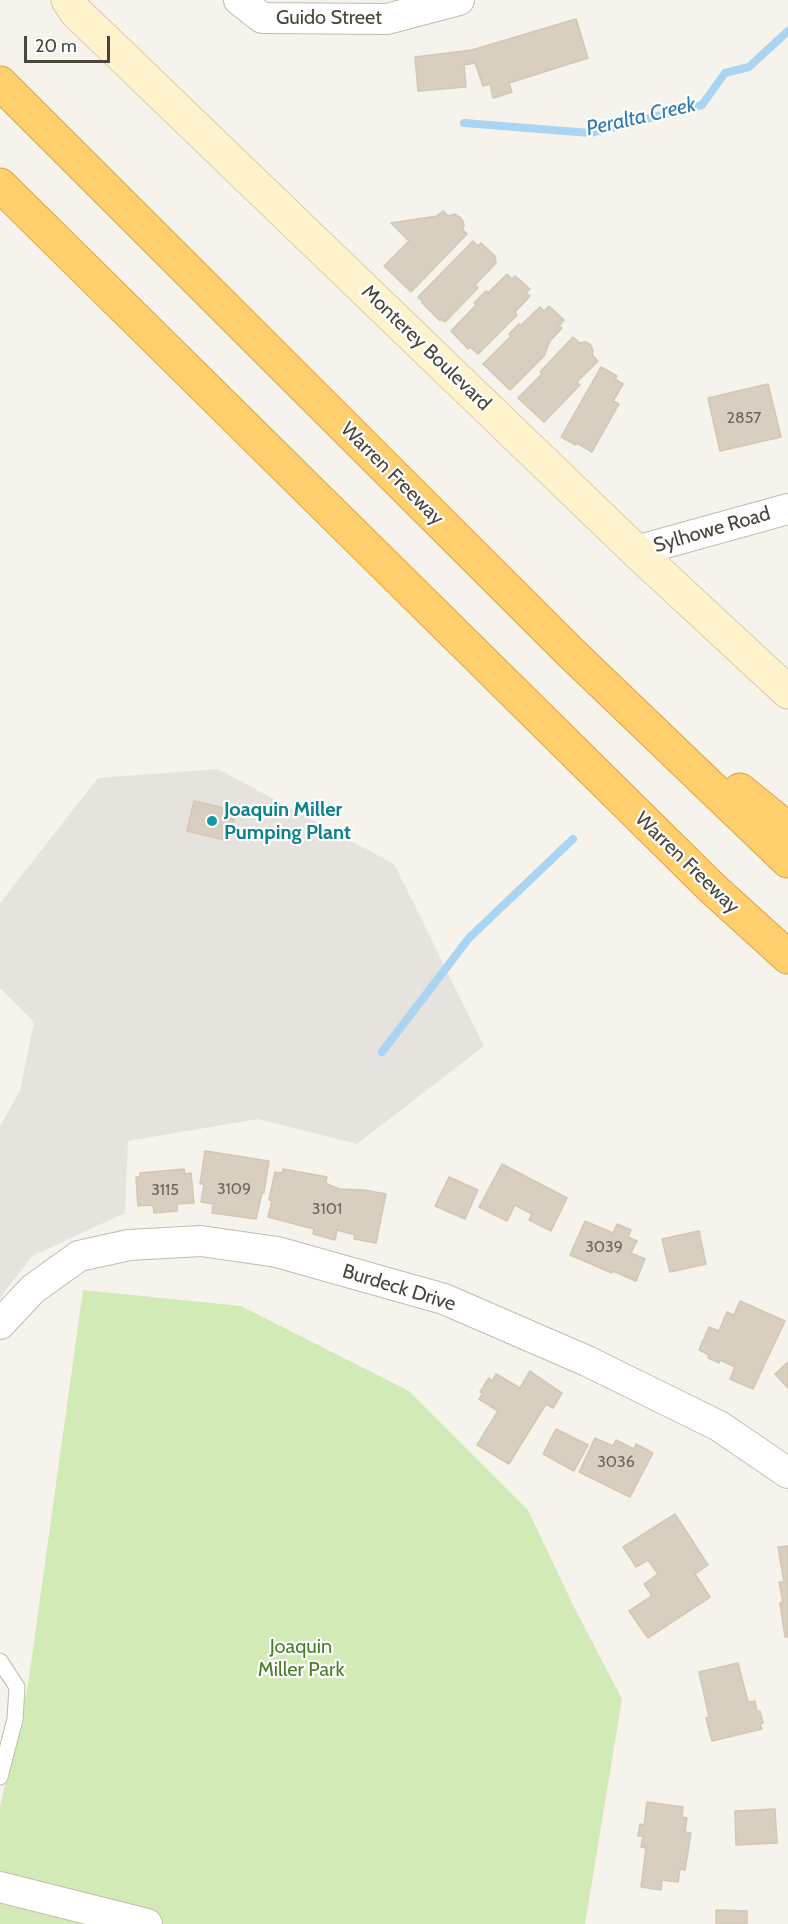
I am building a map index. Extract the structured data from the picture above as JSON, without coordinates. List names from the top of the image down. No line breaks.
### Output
{"streets":{"highway":["Warren Freeway"],"street":["Guido Street","Monterey Boulevard","Sylhowe Road","Burdeck Drive"]},"crossings":[["Monterey Boulevard","Sylhowe Road"]],"water":["Peralta Creek"],"parks":["Joaquin Miller Park"],"places":["Joaquin Miller Pumping Plant"],"house_numbers":["2857","3109","3115","3101","3039","3036"],"scale_bar":"20 m"}
